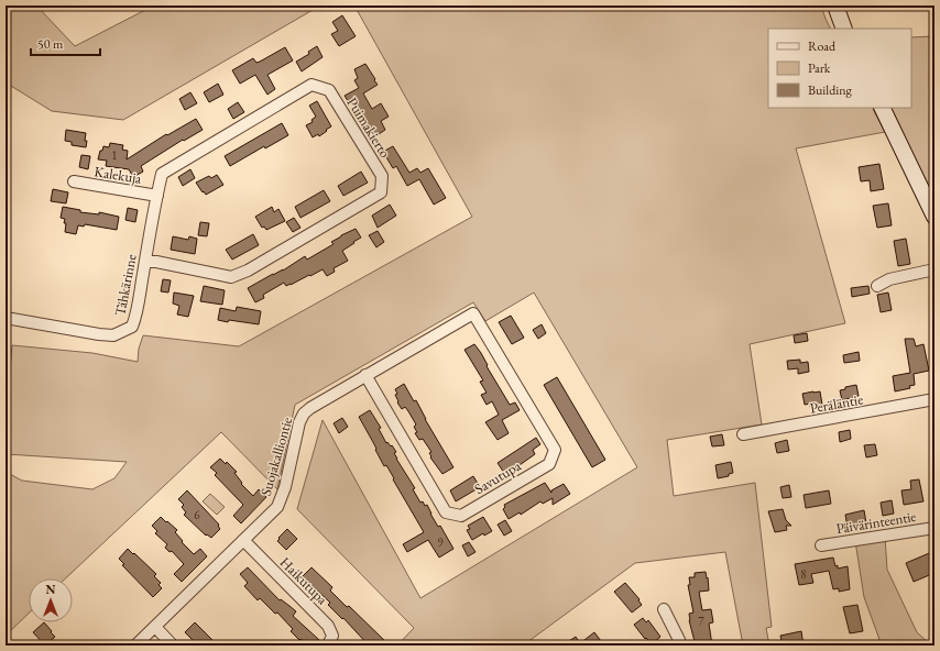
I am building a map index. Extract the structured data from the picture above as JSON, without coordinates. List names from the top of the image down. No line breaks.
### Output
{"streets":{"street":["Puimakierto","Kalekuja","Tähkärinne","Peräläntie","Suojakalliontie","Savutupa","Päivärinteentie","Haikutupa"]},"crossings":[["Puimakierto","Tähkärinne"],["Kalekuja","Tähkärinne"],["Suojakalliontie","Savutupa"],["Suojakalliontie","Haikutupa"]],"house_numbers":["1","6","9","8","7"],"legend":["Road","Park","Building"],"scale_bar":"50 m","north":"top"}
